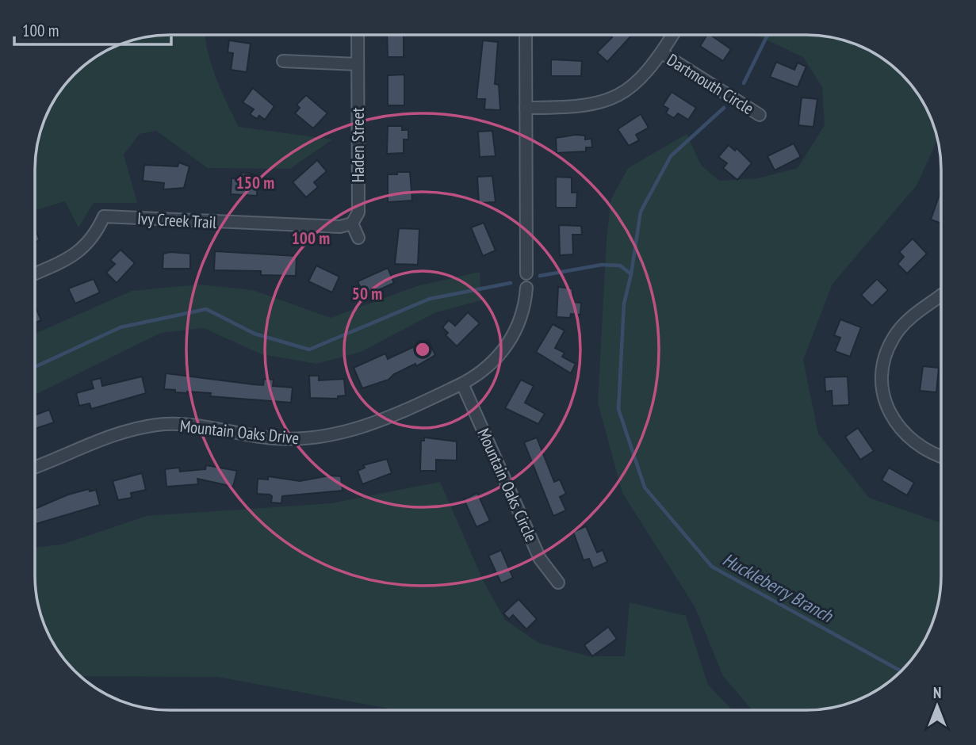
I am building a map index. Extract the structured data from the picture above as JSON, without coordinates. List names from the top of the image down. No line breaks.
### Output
{"streets":{"street":["Dartmouth Circle","Haden Street","Ivy Creek Trail","Mountain Oaks Drive","Mountain Oaks Circle"]},"crossings":[["Haden Street","Ivy Creek Trail"],["Mountain Oaks Drive","Mountain Oaks Circle"]],"water":["Huckleberry Branch"],"scale_bar":"100 m","north":"top","rings":["150 m","100 m","50 m"]}
